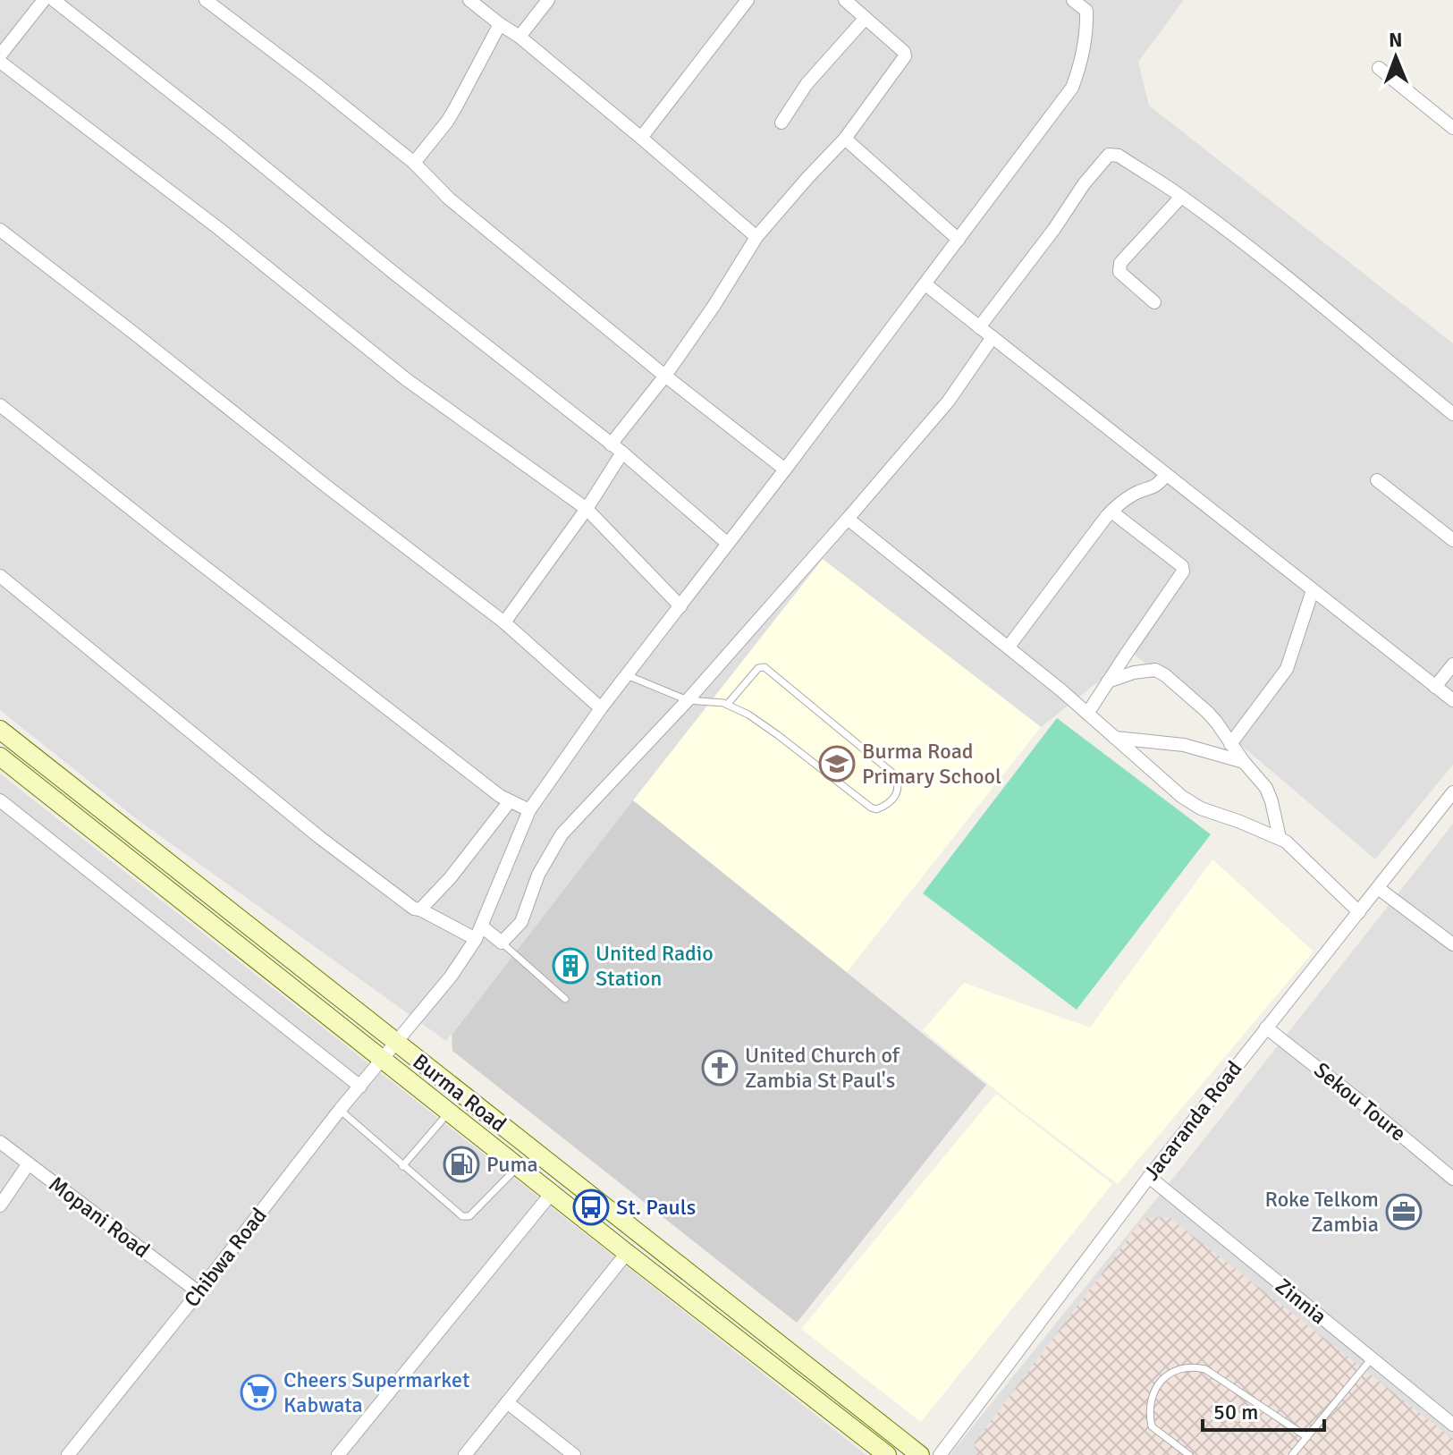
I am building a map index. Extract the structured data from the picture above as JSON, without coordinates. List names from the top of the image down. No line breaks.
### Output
{"streets":{"main road":["Burma Road"],"street":["Sekou Toure","Jacaranda Road","Mopani Road","Chibwa Road","Zinnia"]},"crossings":[["Burma Road","Chibwa Road"],["Sekou Toure","Jacaranda Road"],["Jacaranda Road","Zinnia"],["Mopani Road","Chibwa Road"]],"places":{"school or university":["Burma Road Primary School"],"building":["United Radio Station"],"church":["United Church of Zambia St Paul's"],"fuel station":["Puma"],"bus stop":["St. Pauls"],"office":["Roke Telkom Zambia"],"supermarket":["Cheers Supermarket Kabwata"]},"scale_bar":"50 m","north":"top"}
